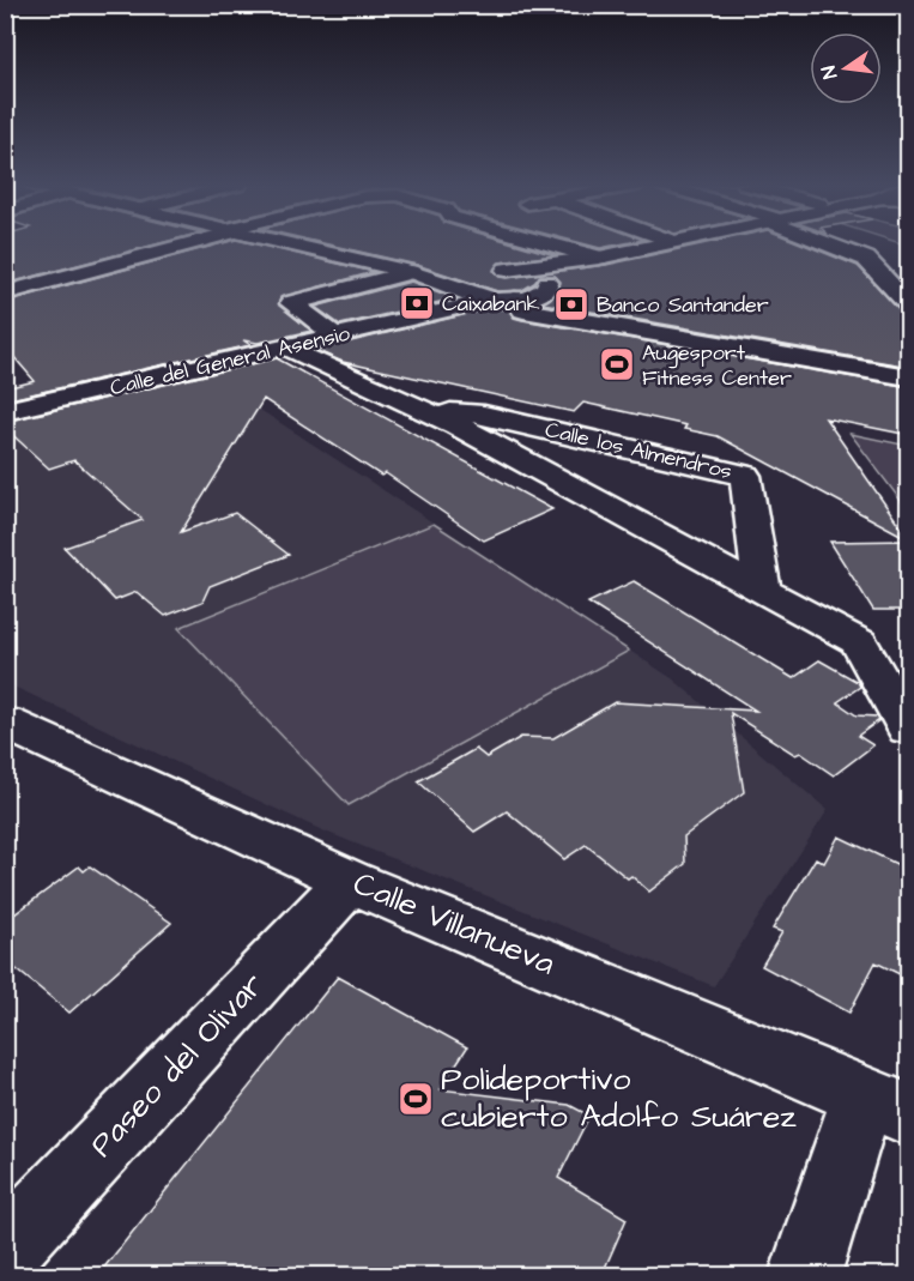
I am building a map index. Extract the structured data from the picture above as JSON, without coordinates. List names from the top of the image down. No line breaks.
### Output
{"streets":{"street":["Calle del General Asensio","Calle los Almendros","Calle Villanueva","Paseo del Olivar"]},"crossings":[["Calle del General Asensio","Calle los Almendros"],["Calle Villanueva","Paseo del Olivar"]],"places":{"bank":["Caixabank","Banco Santander"],"sports":["Augesport Fitness Center","Polideportivo cubierto Adolfo Suárez"]},"north":"left"}
